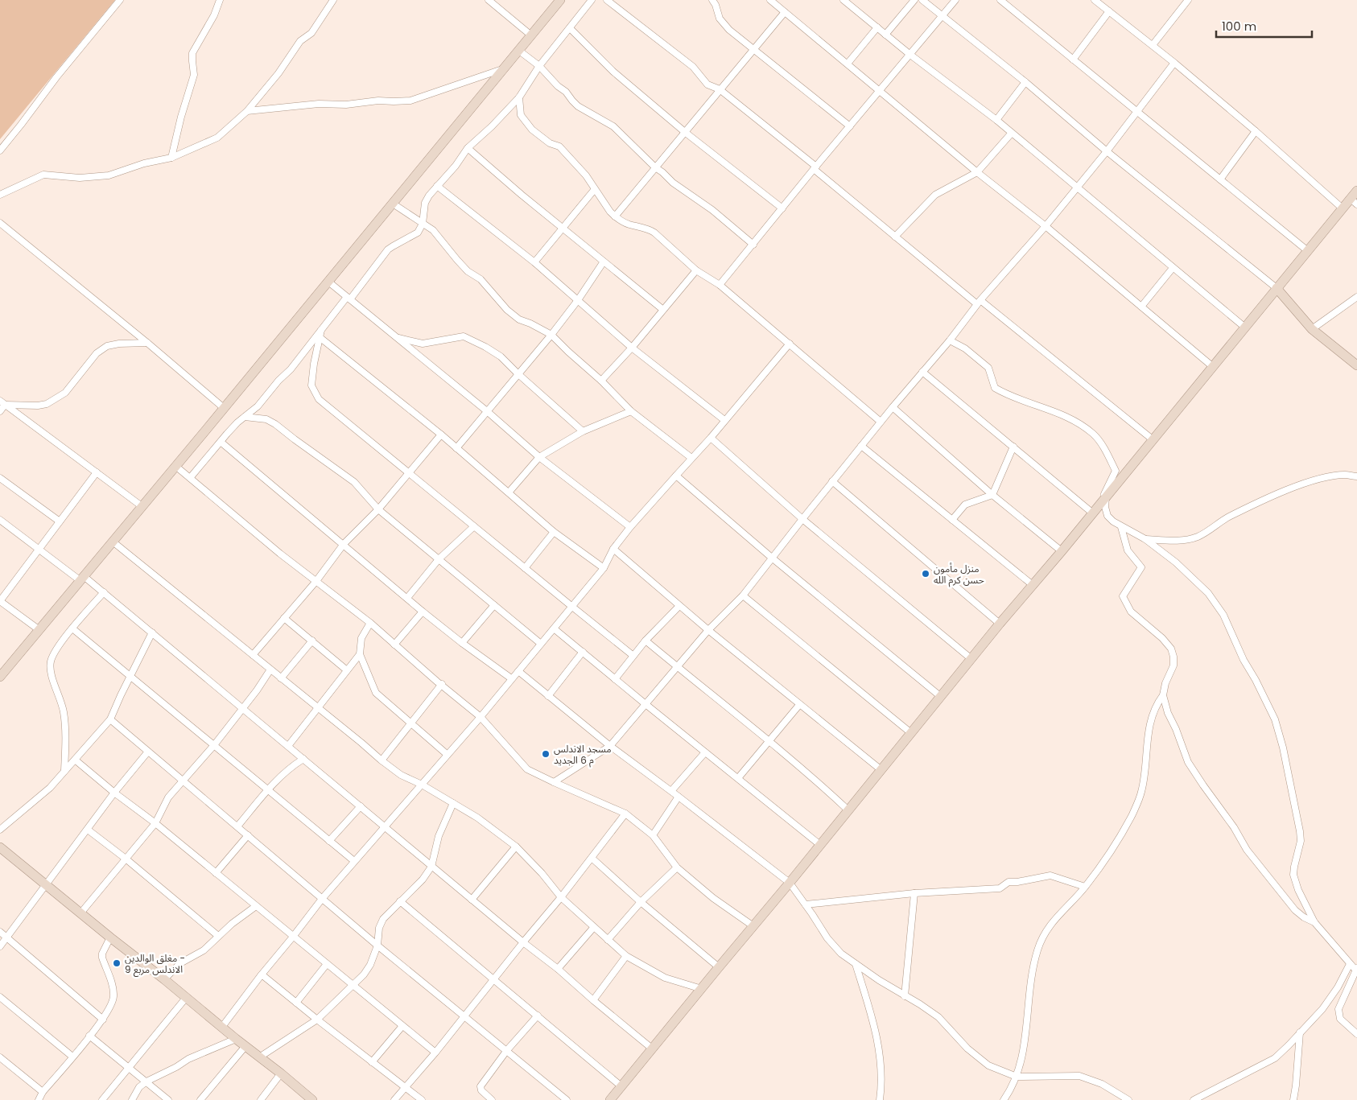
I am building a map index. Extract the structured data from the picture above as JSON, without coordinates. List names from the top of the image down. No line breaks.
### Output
{"places":["منزل مأمون حسن كرم الله","مسجد الاندلس م 6 الجديد","مغلق الوالدين - الاندلس مربع 9"],"scale_bar":"100 m"}
